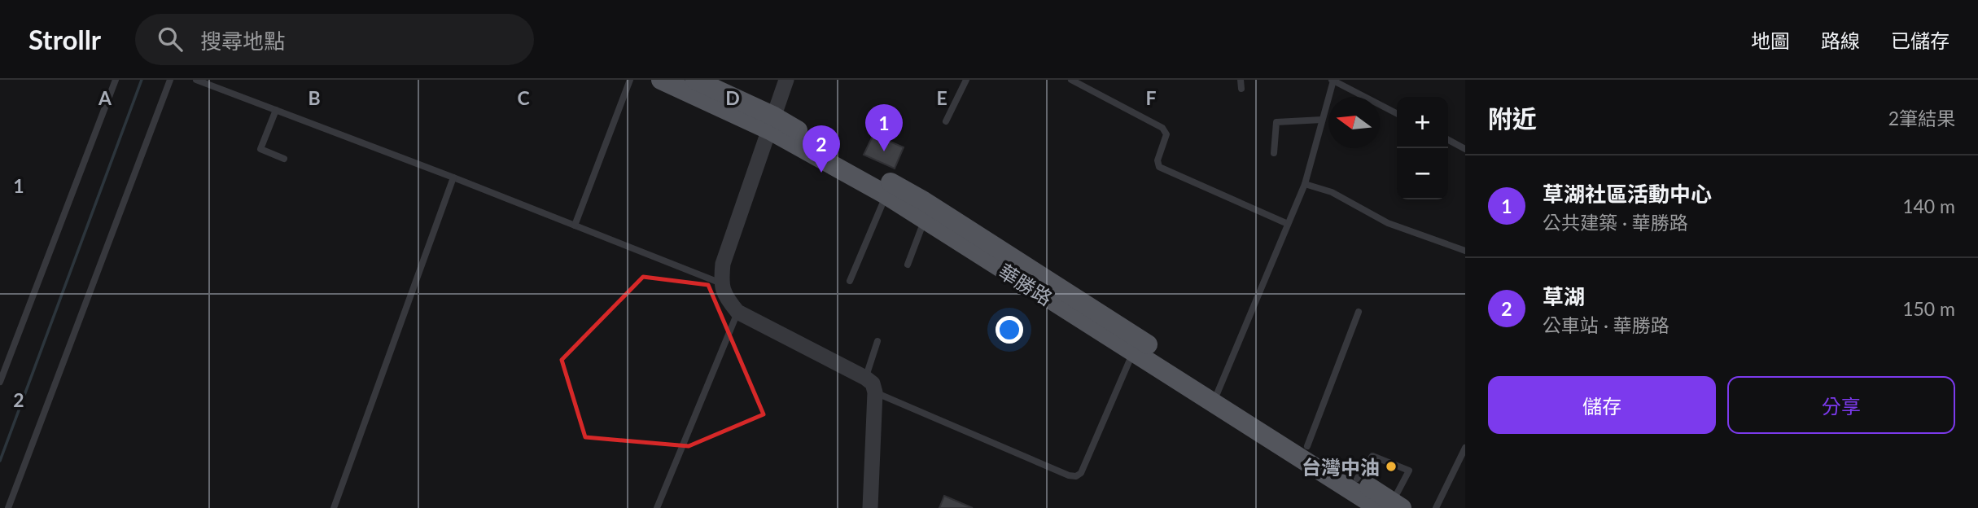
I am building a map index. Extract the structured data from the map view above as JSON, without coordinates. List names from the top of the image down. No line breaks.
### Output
{"streets":{"main road":["華勝路"]},"places":["台灣中油"],"north":"left","page":{"header":"Strollr","search":"搜尋地點","nav":["地圖","路線","已儲存"],"heading":["附近","2筆結果"],"map_buttons":["+","−"],"pins":["1","2"],"list":[{"mark":"1","name":"草湖社區活動中心","note":"公共建築 · 華勝路","value":"140 m"},{"mark":"2","name":"草湖","note":"公車站 · 華勝路","value":"150 m"}],"buttons":["儲存","分享"]},"grid":{"columns":["A","B","C","D","E","F"],"rows":["1","2"]}}
